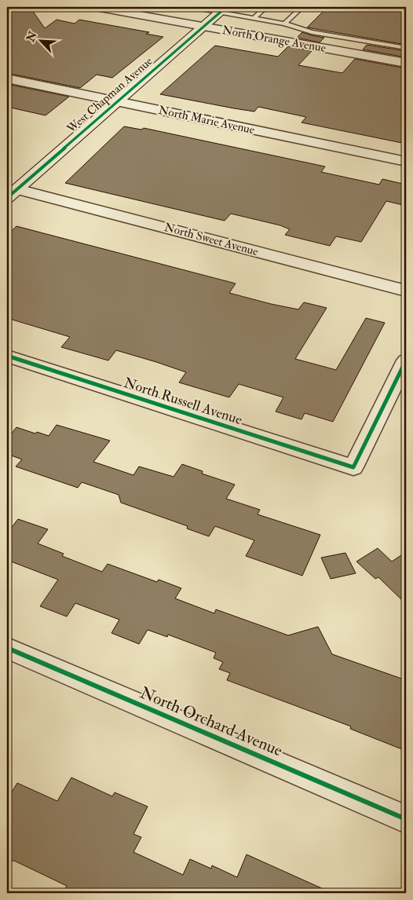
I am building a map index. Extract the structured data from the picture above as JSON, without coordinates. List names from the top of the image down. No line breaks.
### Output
{"streets":{"street":["North Orange Avenue","West Chapman Avenue","North Marie Avenue","North Sweet Avenue","North Russell Avenue","North Orchard Avenue"]},"crossings":[["North Orange Avenue","West Chapman Avenue"],["West Chapman Avenue","North Marie Avenue"],["West Chapman Avenue","North Sweet Avenue"]],"north":"top left"}
